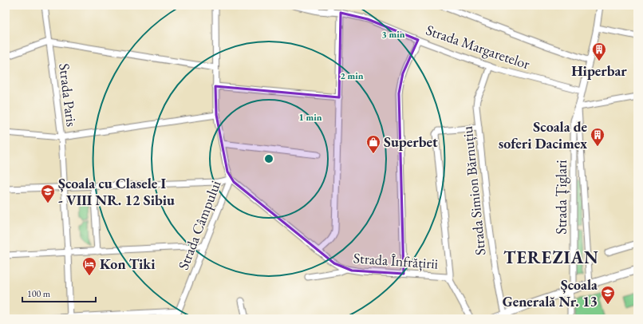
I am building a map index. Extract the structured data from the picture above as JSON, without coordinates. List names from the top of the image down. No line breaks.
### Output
{"streets":{"street":["Strada Margaretelor","Strada Paris","Strada Simion Bărnuțiu","Strada Țiglari","Strada Câmpului","Strada Înfrățirii"]},"crossings":[["Strada Margaretelor","Strada Simion Bărnuțiu"],["Strada Margaretelor","Strada Țiglari"],["Strada Câmpului","Strada Înfrățirii"]],"districts":["TEREZIAN"],"places":{"building":["Hiperbar","Scoala de soferi Dacimex"],"shop":["Superbet"],"school or university":["Școala cu Clasele I - VIII NR. 12 Sibiu","Școala Generală Nr. 13"],"hotel":["Kon Tiki"]},"scale_bar":"100 m","rings":["3 min","2 min","1 min"]}
